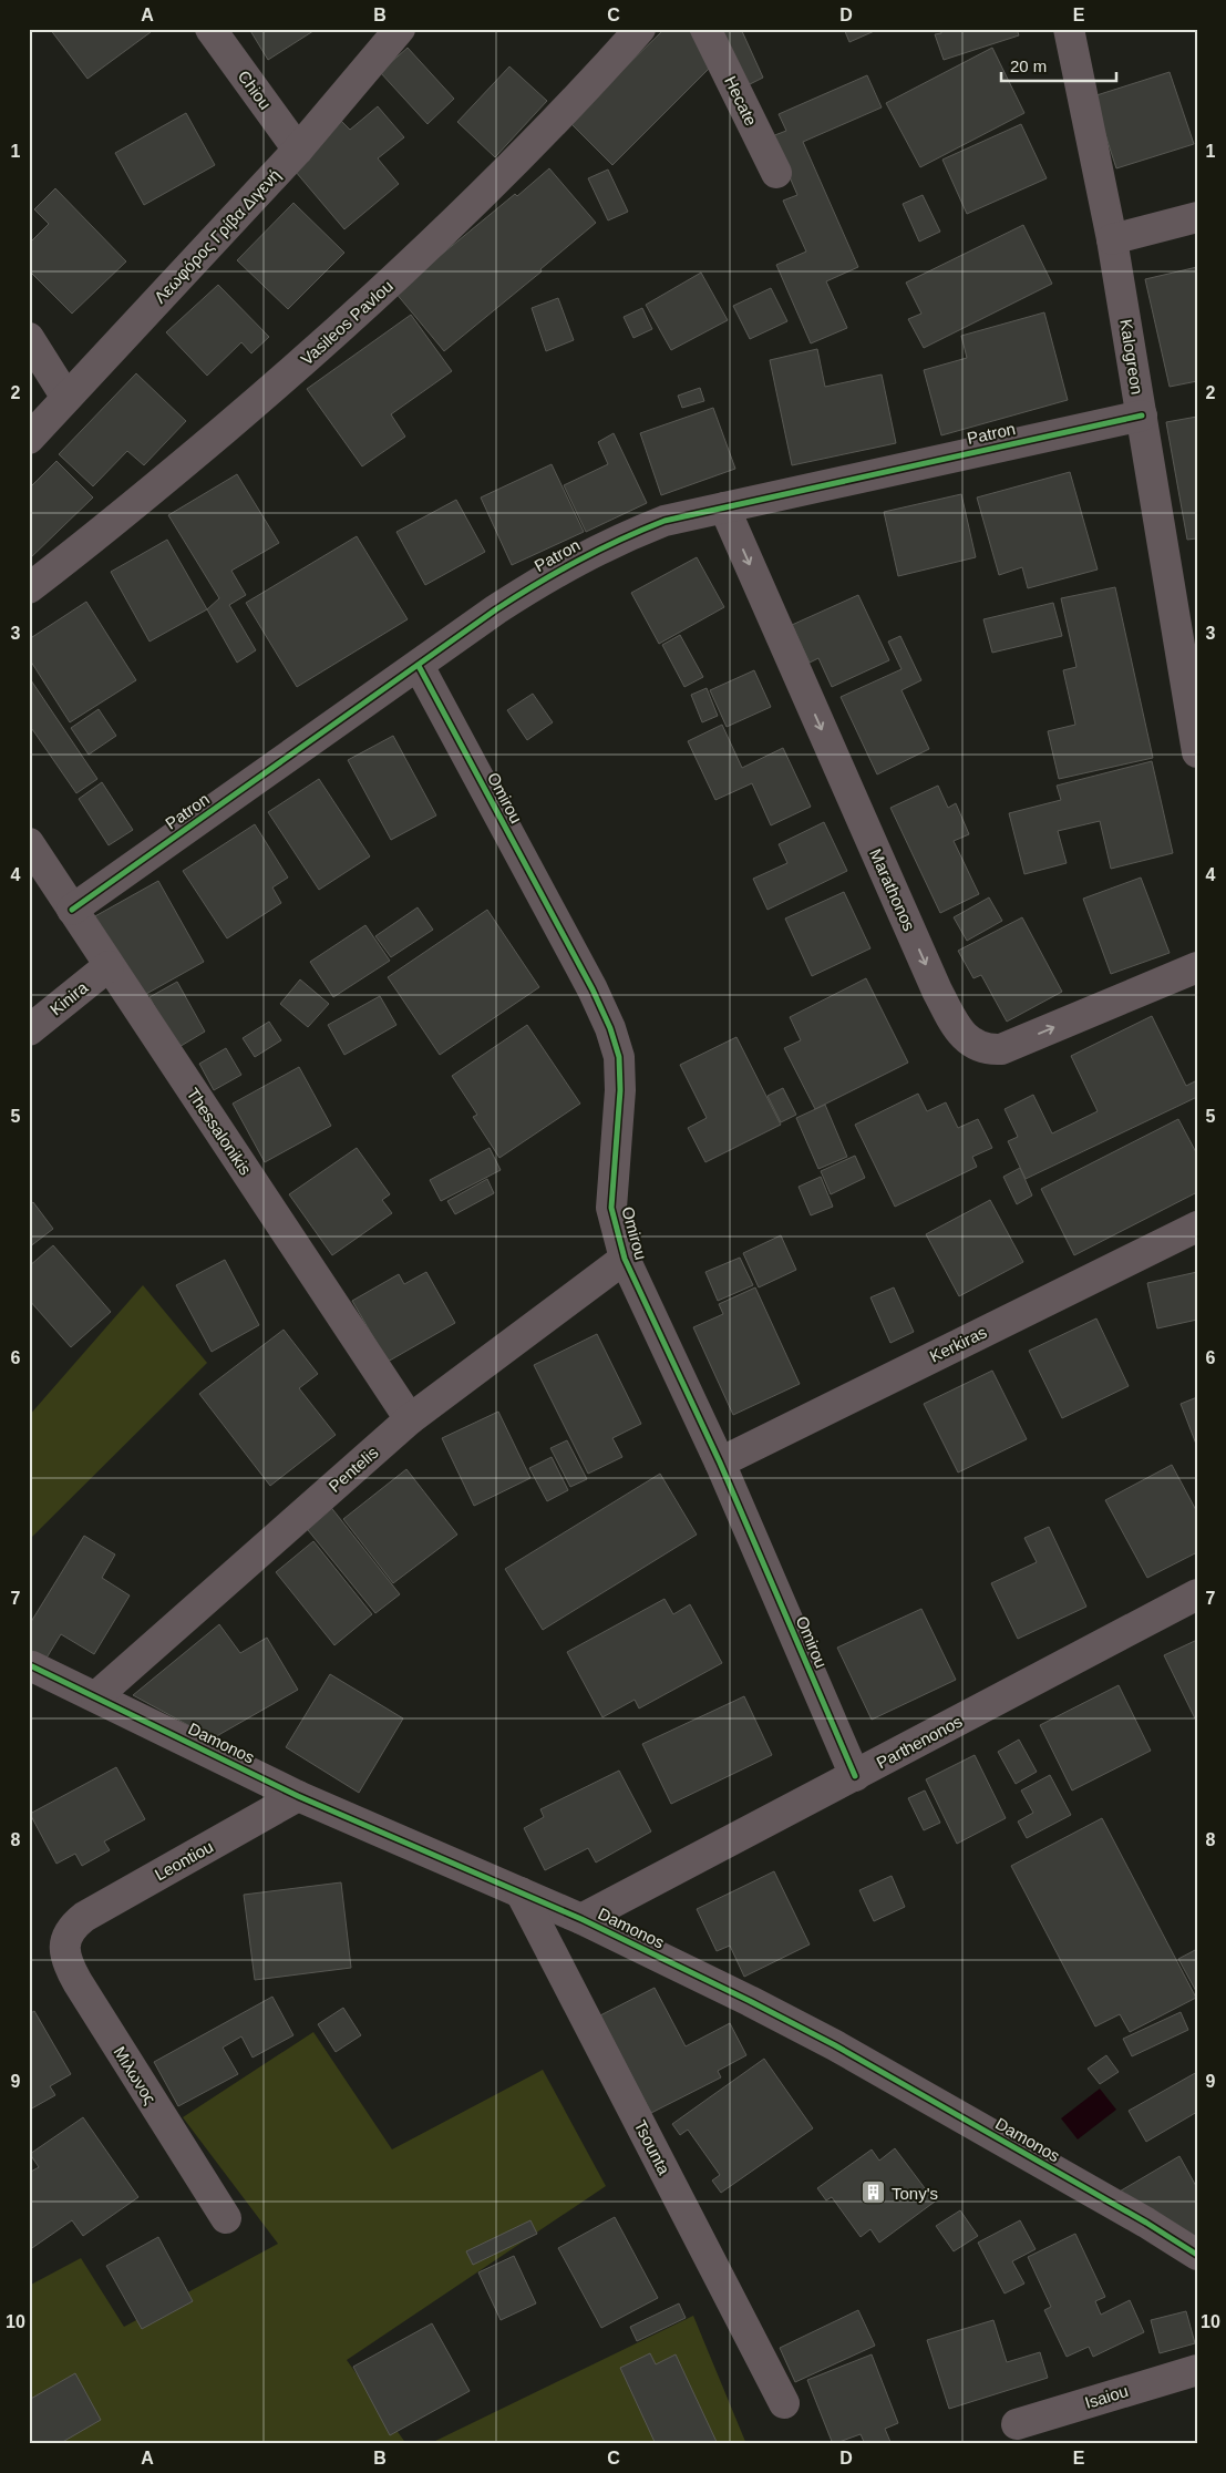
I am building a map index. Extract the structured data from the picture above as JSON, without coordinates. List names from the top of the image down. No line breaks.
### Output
{"streets":{"street":["Chiou","Hecate","Λεωφόρος Γρίβα Διγενή","Vasileos Pavlou","Kalogreon","Patron","Omirou","Marathonos","Kinira","Thessalonikis","Kerkiras","Pentelis","Parthenonos","Damonos","Leontiou","Μιλωνος","Tsounta","Isaiou"]},"crossings":[["Chiou","Λεωφόρος Γρίβα Διγενή"],["Kalogreon","Patron"],["Patron","Omirou"],["Patron","Marathonos"],["Patron","Thessalonikis"],["Omirou","Kerkiras"],["Omirou","Pentelis"],["Omirou","Parthenonos"],["Kinira","Thessalonikis"],["Thessalonikis","Pentelis"],["Pentelis","Damonos"],["Parthenonos","Damonos"],["Damonos","Leontiou"],["Damonos","Tsounta"],["Leontiou","Μιλωνος"]],"places":{"building":["Tony's"]},"scale_bar":"20 m","grid":{"columns":["A","B","C","D","E"],"rows":["1","2","3","4","5","6","7","8","9","10"]}}
